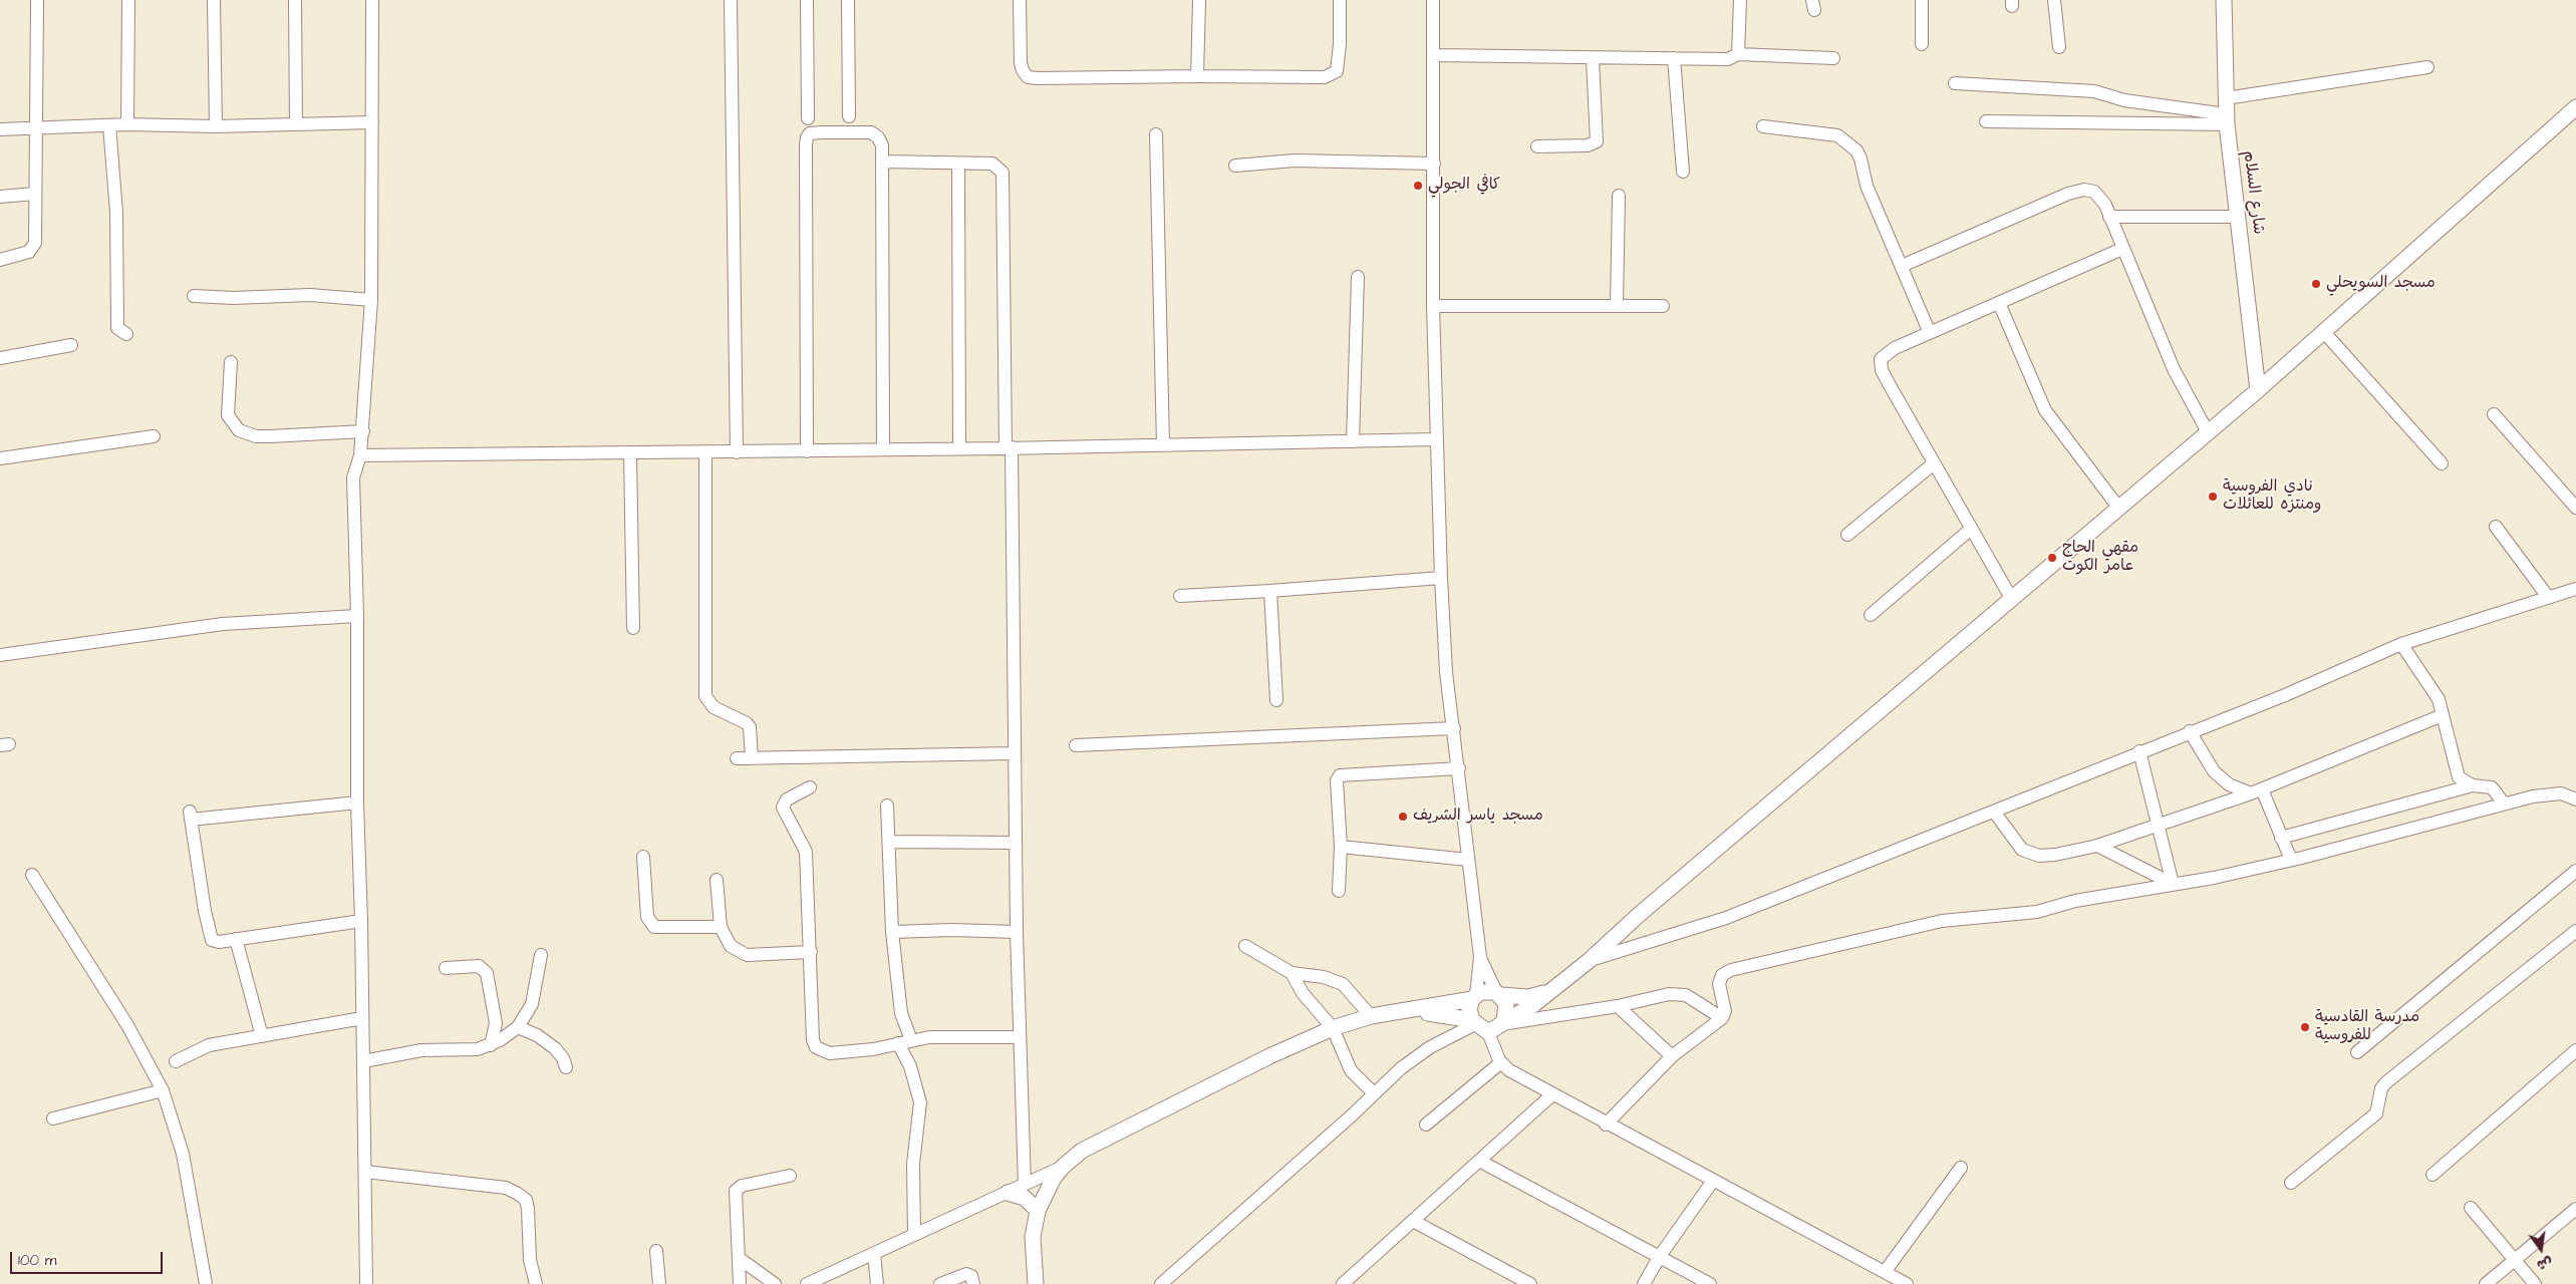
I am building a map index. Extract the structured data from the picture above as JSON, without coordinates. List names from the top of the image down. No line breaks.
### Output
{"streets":{"main road":["شارع السلام"]},"places":["كافي الجولي","مسجد السويحلي","نادي الفروسية ومنتزه للعائلات","مقهي الحاج عامر الكوت","مسجد ياسر الشريف","مدرسة القادسية للفروسية"],"scale_bar":"100 m","north":"bottom"}
